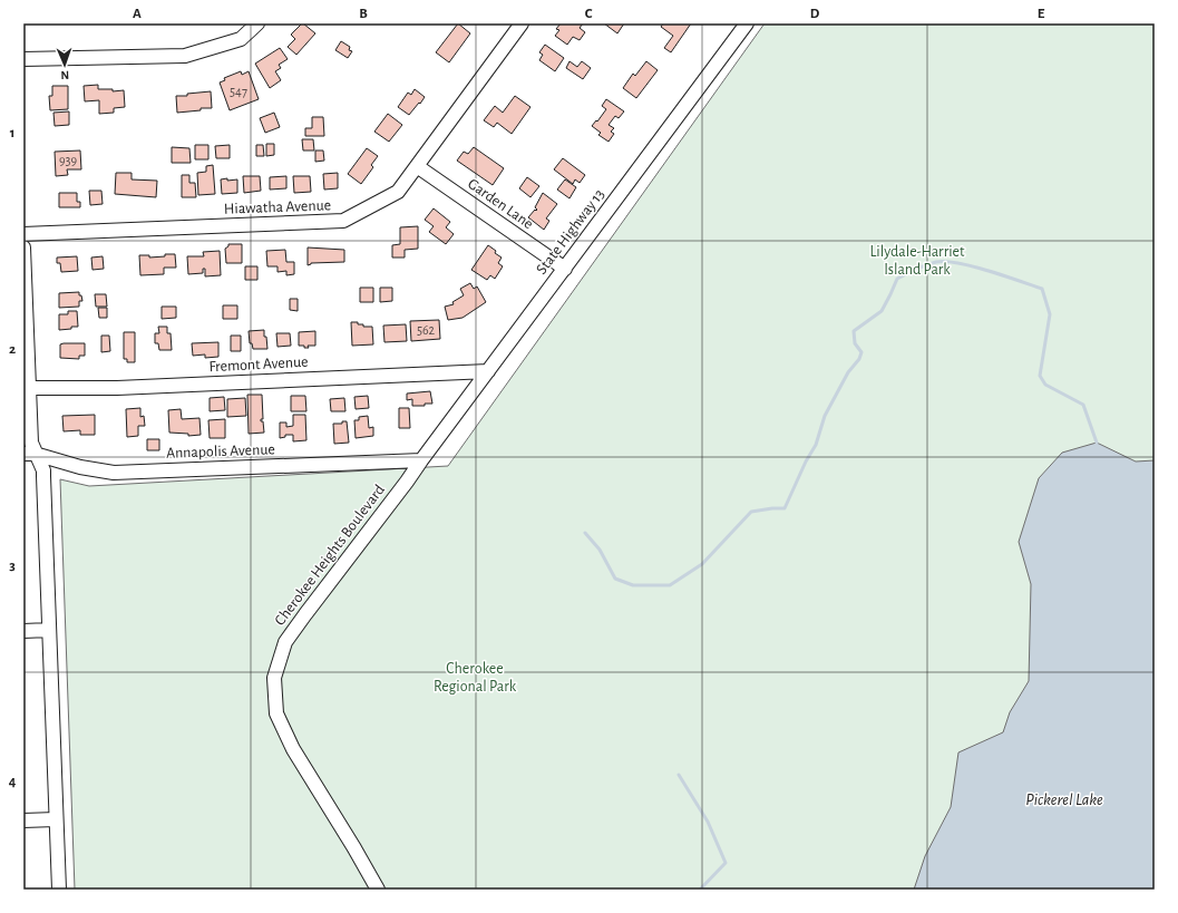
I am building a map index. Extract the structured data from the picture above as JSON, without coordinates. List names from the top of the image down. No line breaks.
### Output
{"streets":{"street":["Garden Lane","Hiawatha Avenue","State Highway 13","Fremont Avenue","Annapolis Avenue","Cherokee Heights Boulevard"]},"crossings":[["Garden Lane","Hiawatha Avenue"],["Garden Lane","State Highway 13"],["State Highway 13","Fremont Avenue"],["State Highway 13","Annapolis Avenue"],["State Highway 13","Cherokee Heights Boulevard"],["Annapolis Avenue","Cherokee Heights Boulevard"]],"water":["Pickerel Lake"],"parks":["Lilydale-Harriet Island Park","Cherokee Regional Park"],"house_numbers":["547","939","562"],"north":"bottom","grid":{"columns":["A","B","C","D","E"],"rows":["1","2","3","4"]}}
